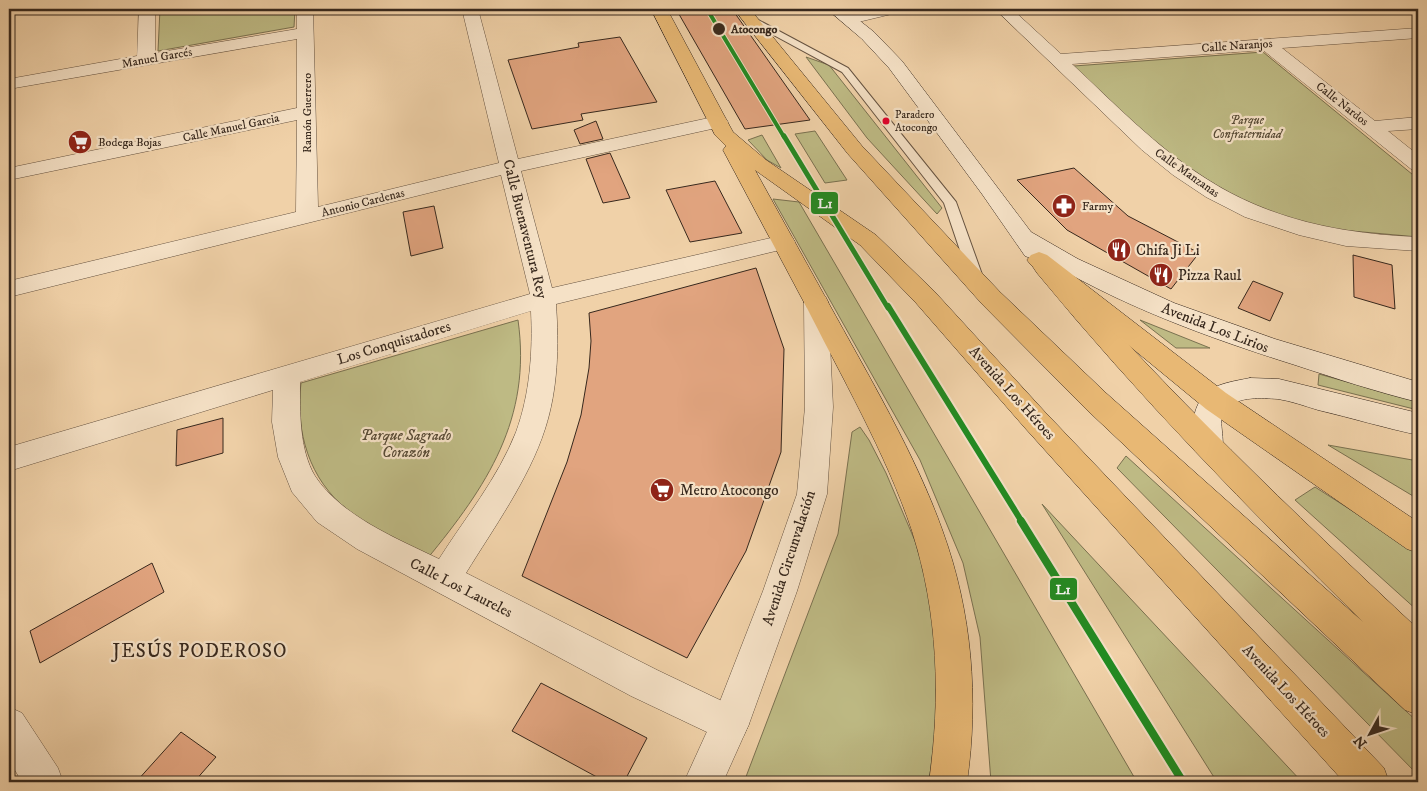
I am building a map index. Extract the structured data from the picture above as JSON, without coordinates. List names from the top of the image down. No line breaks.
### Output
{"streets":{"main road":["Avenida Los Héroes","Avenida Circunvalación"],"street":["Calle Naranjos","Manuel Garcés","Calle Nardos","Ramón Guerrero","Calle Manuel Garcia","Calle Manzanas","Antonio Cardenas","Calle Buenaventura Rey","Avenida Los Lirios","Los Conquistadores","Calle Los Laureles"]},"crossings":[["Calle Naranjos","Calle Nardos"],["Calle Naranjos","Calle Manzanas"],["Manuel Garcés","Ramón Guerrero"],["Ramón Guerrero","Calle Manuel Garcia"],["Ramón Guerrero","Antonio Cardenas"],["Antonio Cardenas","Calle Buenaventura Rey"],["Antonio Cardenas","Avenida Los Héroes"],["Antonio Cardenas","Avenida Circunvalación"],["Calle Buenaventura Rey","Los Conquistadores"],["Calle Buenaventura Rey","Calle Los Laureles"],["Los Conquistadores","Avenida Circunvalación"],["Los Conquistadores","Calle Los Laureles"],["Avenida Los Héroes","Avenida Circunvalación"],["Avenida Circunvalación","Calle Los Laureles"]],"districts":["JESÚS PODEROSO"],"parks":["Parque Confraternidad","Parque Sagrado Corazón"],"places":{"other":["Atocongo","Paradero Atocongo"],"supermarket":["Bodega Bojas","Metro Atocongo"],"pharmacy":["Farmy"],"restaurant":["Chifa Ji Li","Pizza Raul"]},"lines":["transit line L1"],"north":"bottom left"}
